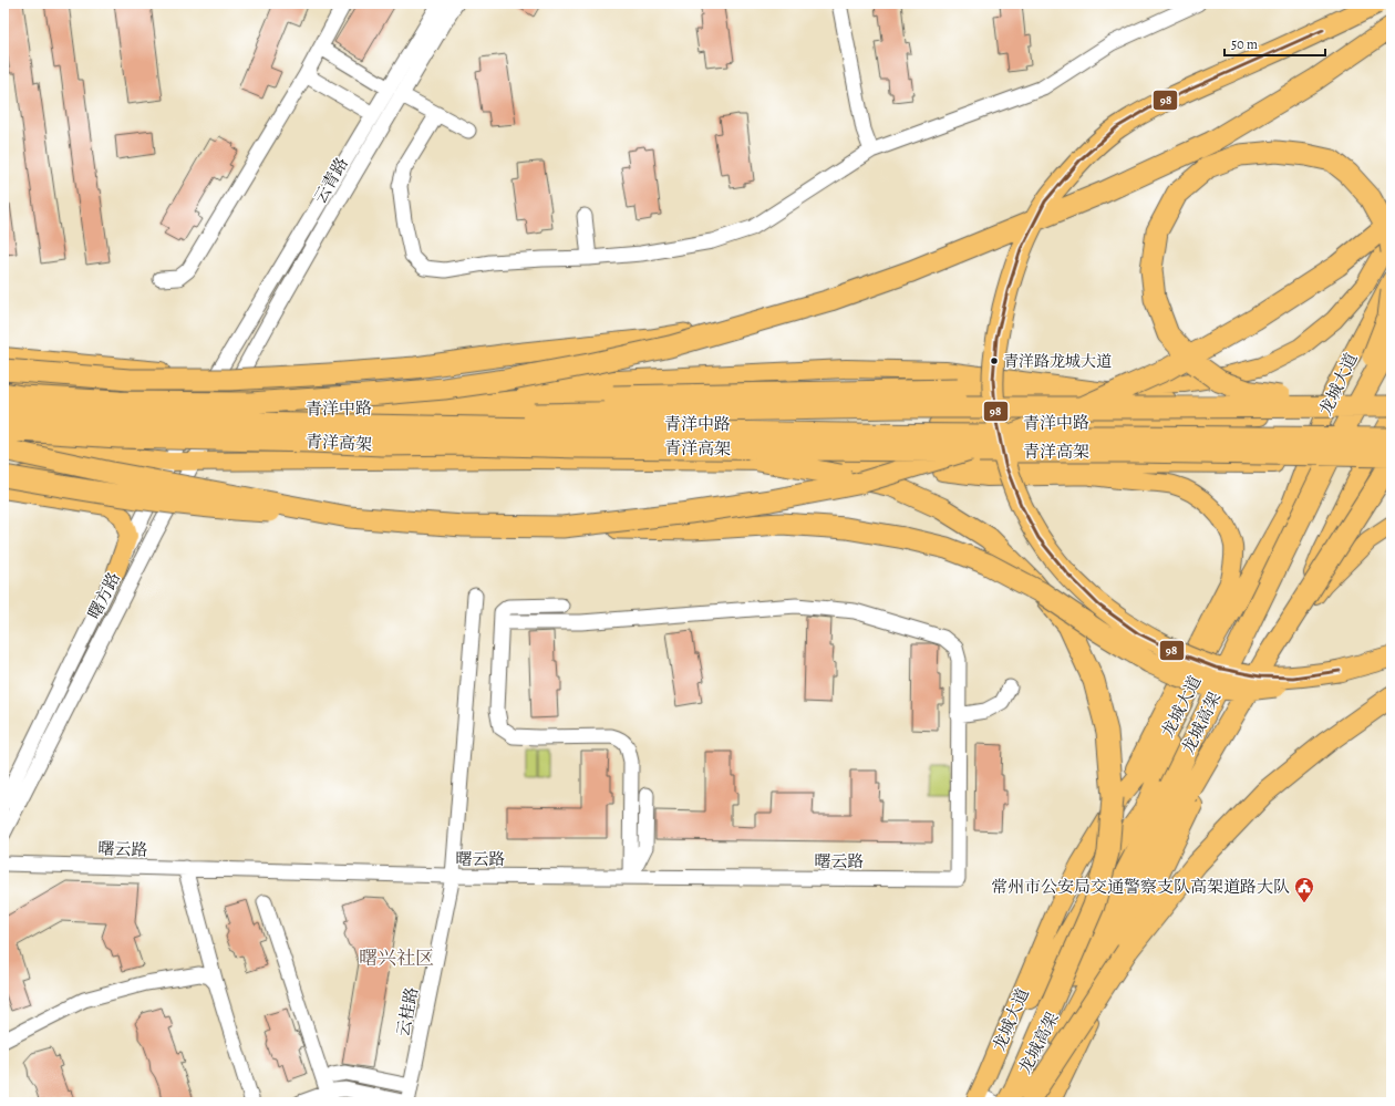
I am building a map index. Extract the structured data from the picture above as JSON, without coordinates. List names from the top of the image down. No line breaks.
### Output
{"streets":{"highway":["青洋高架","龙城高架"],"main road":["龙城大道","青洋中路"],"street":["云青路","曙方路","曙云路","云桂路"]},"crossings":[["云青路","曙方路"],["龙城大道","青洋中路"],["青洋中路","曙方路"],["曙云路","云桂路"]],"districts":["曙兴社区"],"places":{"other":["青洋路龙城大道"],"public building":["常州市公安局交通警察支队高架道路大队"]},"lines":["transit line 98"],"scale_bar":"50 m"}
